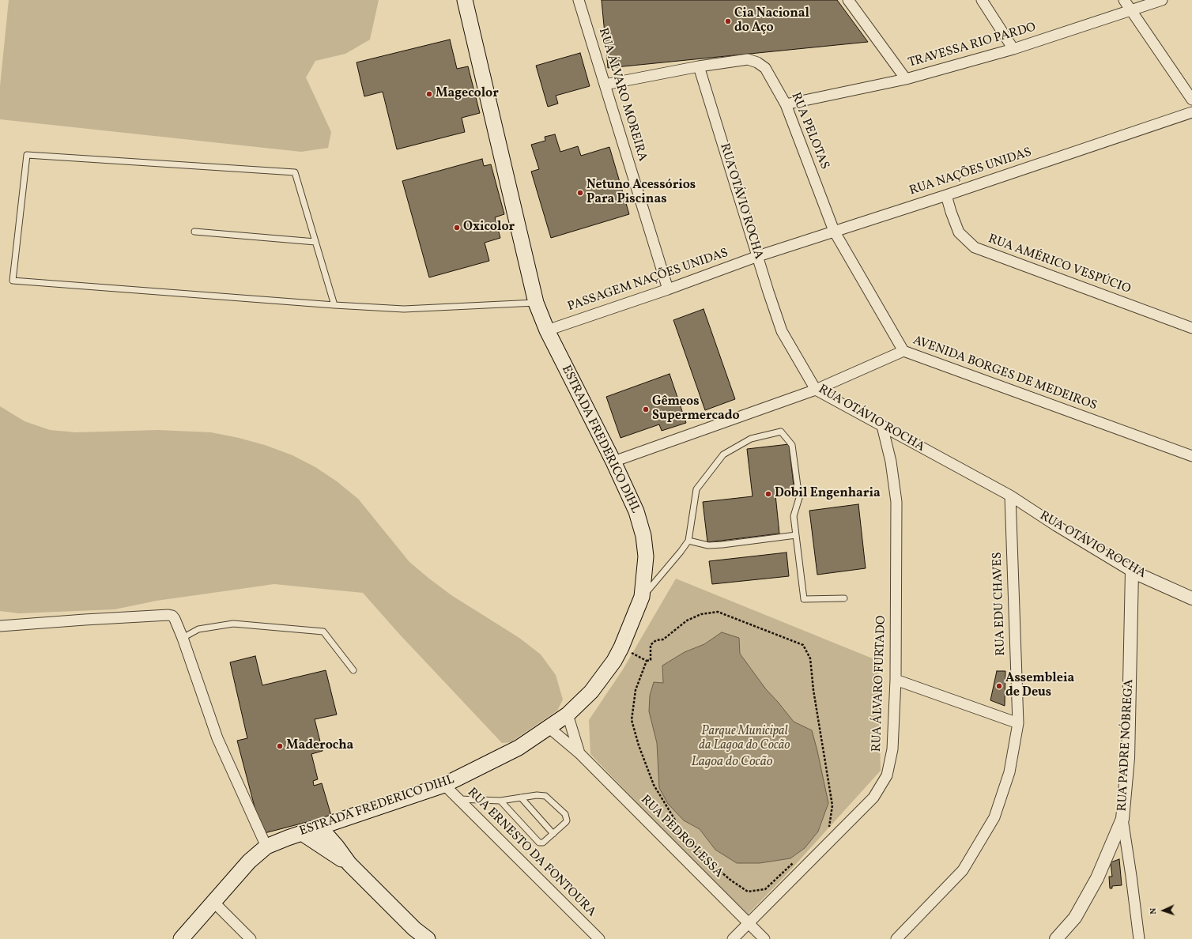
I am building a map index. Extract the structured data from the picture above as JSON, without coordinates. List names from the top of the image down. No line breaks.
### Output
{"streets":{"main road":["ESTRADA FREDERICO DIHL"],"street":["TRAVESSA RIO PARDO","RUA ÁLVARO MOREIRA","RUA PELOTAS","RUA NAÇÕES UNIDAS","RUA OTÁVIO ROCHA","RUA AMÉRICO VESPÚCIO","PASSAGEM NAÇÕES UNIDAS","AVENIDA BORGES DE MEDEIROS","RUA EDU CHAVES","RUA ÁLVARO FURTADO","RUA PADRE NÓBREGA","RUA PEDRO LESSA","RUA ERNESTO DA FONTOURA"]},"crossings":[["TRAVESSA RIO PARDO","RUA PELOTAS"],["RUA ÁLVARO MOREIRA","RUA PELOTAS"],["RUA ÁLVARO MOREIRA","PASSAGEM NAÇÕES UNIDAS"],["RUA PELOTAS","RUA NAÇÕES UNIDAS"],["RUA PELOTAS","RUA OTÁVIO ROCHA"],["RUA PELOTAS","AVENIDA BORGES DE MEDEIROS"],["RUA NAÇÕES UNIDAS","RUA OTÁVIO ROCHA"],["RUA NAÇÕES UNIDAS","RUA AMÉRICO VESPÚCIO"],["RUA NAÇÕES UNIDAS","PASSAGEM NAÇÕES UNIDAS"],["RUA OTÁVIO ROCHA","PASSAGEM NAÇÕES UNIDAS"],["RUA OTÁVIO ROCHA","AVENIDA BORGES DE MEDEIROS"],["RUA OTÁVIO ROCHA","RUA EDU CHAVES"],["RUA OTÁVIO ROCHA","RUA ÁLVARO FURTADO"],["RUA OTÁVIO ROCHA","RUA PADRE NÓBREGA"],["PASSAGEM NAÇÕES UNIDAS","ESTRADA FREDERICO DIHL"],["AVENIDA BORGES DE MEDEIROS","ESTRADA FREDERICO DIHL"],["ESTRADA FREDERICO DIHL","RUA PEDRO LESSA"],["ESTRADA FREDERICO DIHL","RUA ERNESTO DA FONTOURA"],["RUA ÁLVARO FURTADO","RUA PEDRO LESSA"]],"water":["Lagoa do Cocão"],"parks":["Parque Municipal da Lagoa do Cocão"],"places":["Cia Nacional do Aço","Magecolor","Netuno Acessórios Para Piscinas","Oxicolor","Gêmeos Supermercado","Dobil Engenharia","Assembleia de Deus","Maderocha"],"north":"left"}
